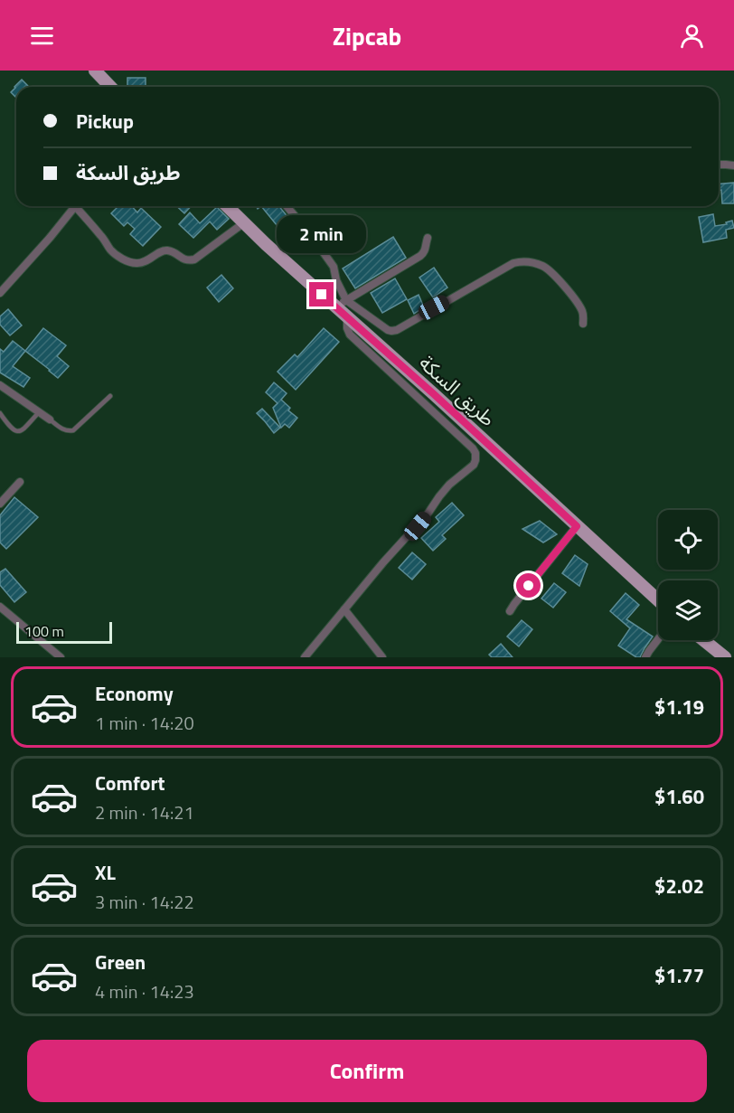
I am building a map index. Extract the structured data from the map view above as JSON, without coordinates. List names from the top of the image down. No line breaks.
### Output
{"streets":{"main road":["طريق السكة"]},"scale_bar":"100 m","page":{"header":"Zipcab","banner":["Pickup","طريق السكة"],"bubble":"2 min","scale":"100 m","list":[{"name":"Economy","note":"1 min · 14:20","value":"$1.19"},{"name":"Comfort","note":"2 min · 14:21","value":"$1.60"},{"name":"XL","note":"3 min · 14:22","value":"$2.02"},{"name":"Green","note":"4 min · 14:23","value":"$1.77"}],"buttons":"Confirm"}}
